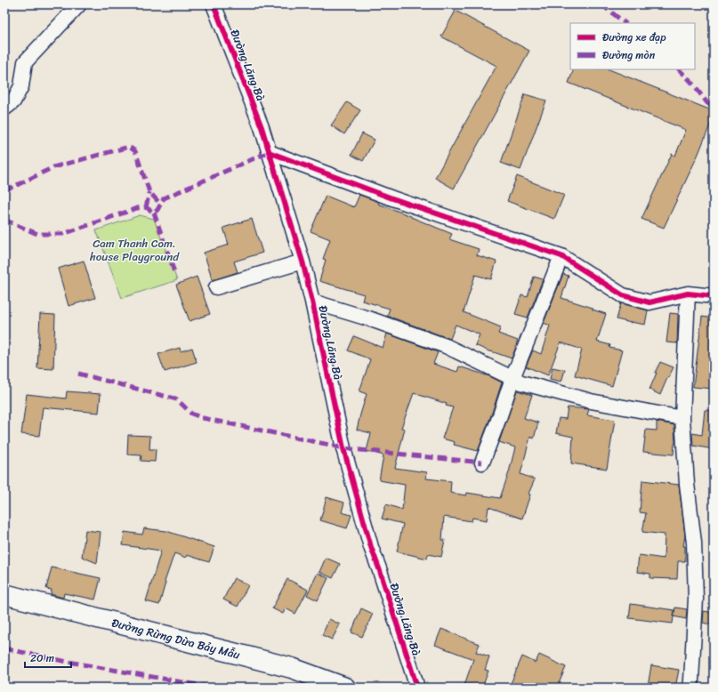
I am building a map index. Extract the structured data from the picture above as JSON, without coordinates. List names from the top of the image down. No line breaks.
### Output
{"streets":{"street":["Đường Lăng Bà","Đường Rừng Dừa Bảy Mẫu"]},"parks":["Cam Thanh Com. house Playground"],"legend":["Đường xe đạp","Đường mòn"],"scale_bar":"20 m"}
